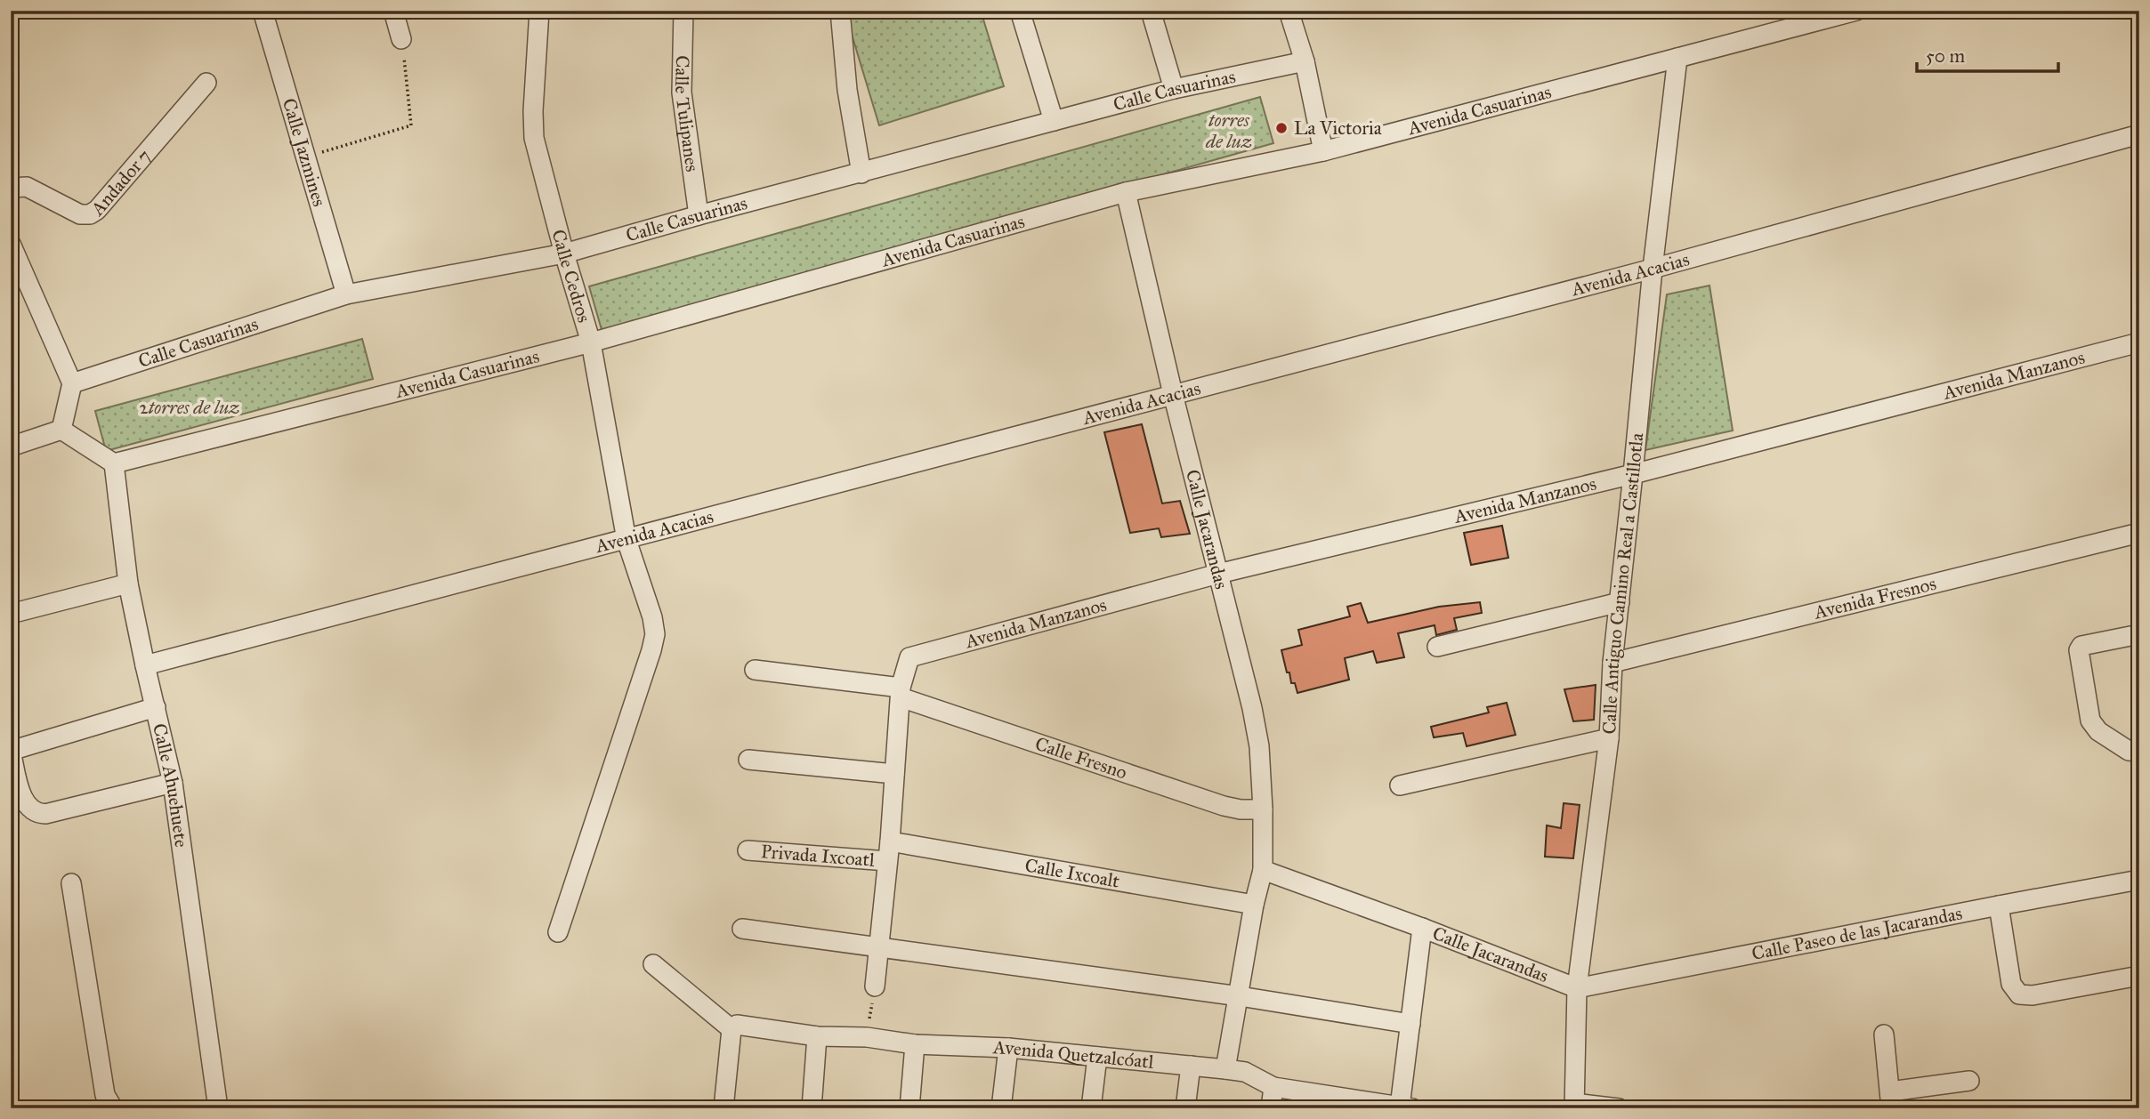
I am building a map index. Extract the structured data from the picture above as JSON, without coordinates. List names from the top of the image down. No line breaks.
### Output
{"streets":{"street":["Calle Casuarinas","Avenida Casuarinas","Calle Tulipanes","Calle Jazmines","Andador 7","Avenida Acacias","Calle Cedros","Avenida Manzanos","Calle Jacarandas","Calle Antiguo Camino Real a Castillotla","Avenida Fresnos","Calle Fresno","Calle Ahuehuete","Privada Ixcoatl","Calle Ixcoalt","Calle Paseo de las Jacarandas","Avenida Quetzalcóatl"]},"crossings":[["Calle Casuarinas","Calle Tulipanes"],["Calle Casuarinas","Calle Jazmines"],["Calle Casuarinas","Calle Cedros"],["Avenida Casuarinas","Calle Cedros"],["Avenida Casuarinas","Calle Jacarandas"],["Avenida Casuarinas","Calle Antiguo Camino Real a Castillotla"],["Avenida Casuarinas","Calle Ahuehuete"],["Avenida Acacias","Calle Cedros"],["Avenida Acacias","Calle Jacarandas"],["Avenida Acacias","Calle Antiguo Camino Real a Castillotla"],["Avenida Acacias","Calle Ahuehuete"],["Avenida Manzanos","Calle Jacarandas"],["Avenida Manzanos","Calle Antiguo Camino Real a Castillotla"],["Avenida Manzanos","Calle Fresno"],["Calle Jacarandas","Calle Antiguo Camino Real a Castillotla"],["Calle Jacarandas","Calle Fresno"],["Calle Jacarandas","Calle Ixcoalt"],["Calle Jacarandas","Calle Paseo de las Jacarandas"],["Calle Jacarandas","Avenida Quetzalcóatl"],["Calle Antiguo Camino Real a Castillotla","Avenida Fresnos"],["Calle Antiguo Camino Real a Castillotla","Calle Paseo de las Jacarandas"]],"parks":["torres de luz","2torres de luz"],"places":["La Victoria"],"scale_bar":"50 m"}
